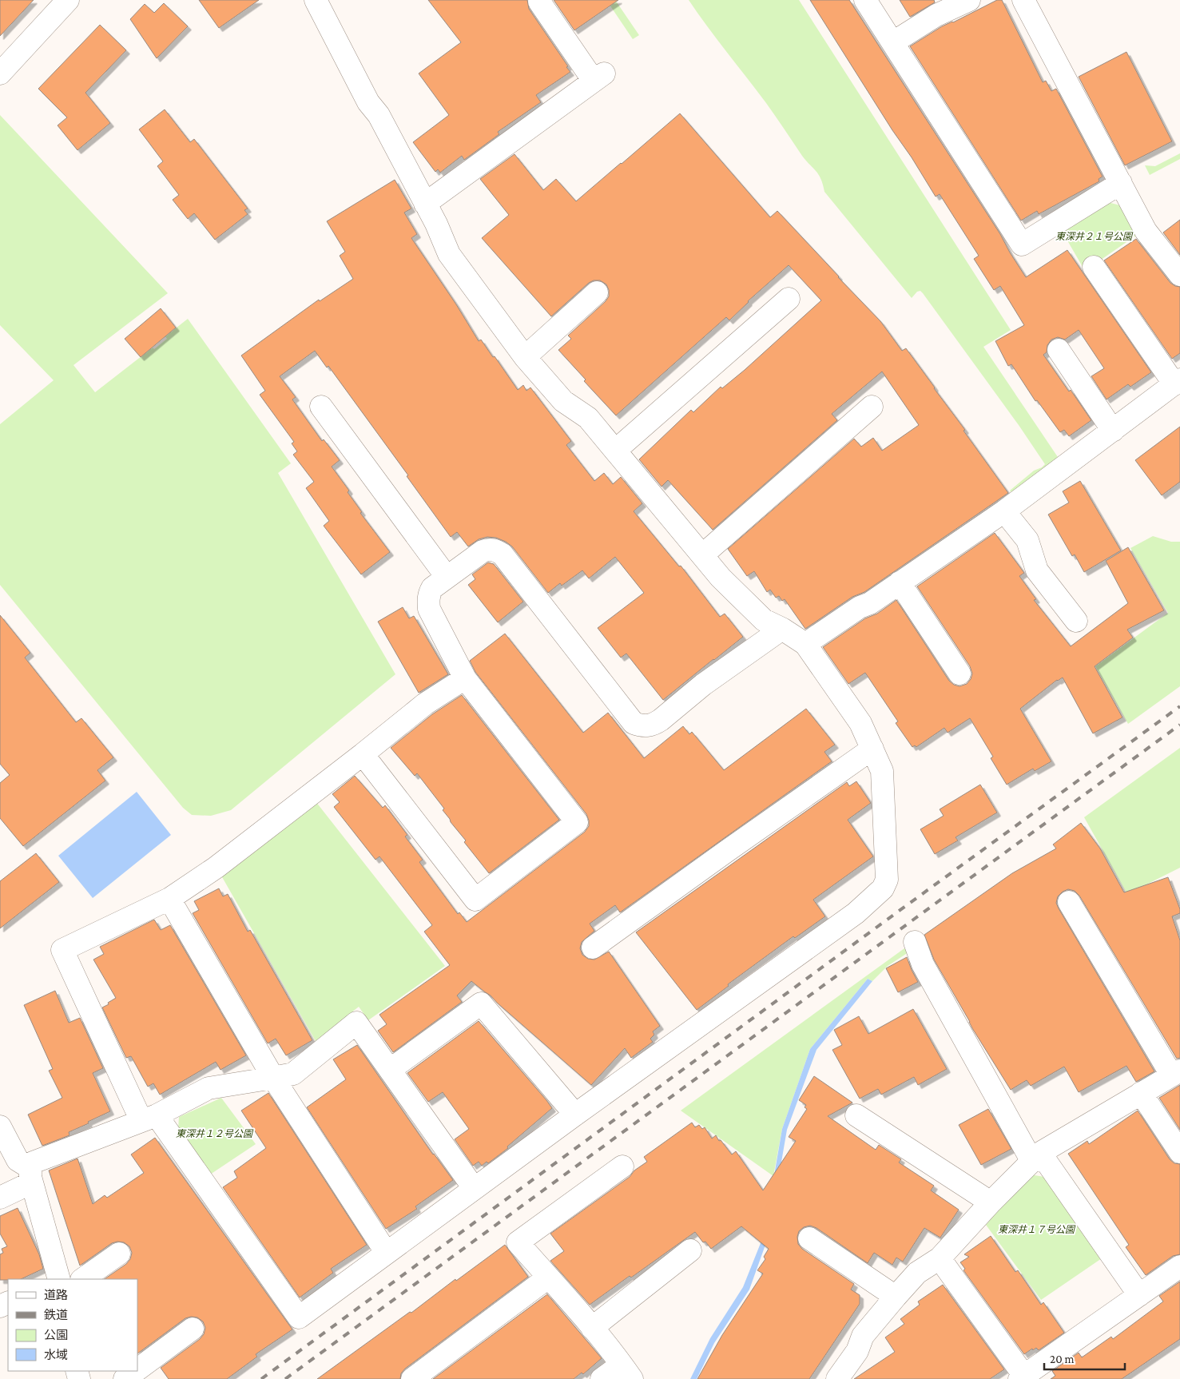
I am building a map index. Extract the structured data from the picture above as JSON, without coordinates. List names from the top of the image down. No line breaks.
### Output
{"parks":["東深井２１号公園","東深井１２号公園","東深井１７号公園"],"legend":["道路","鉄道","公園","水域"],"scale_bar":"20 m"}
